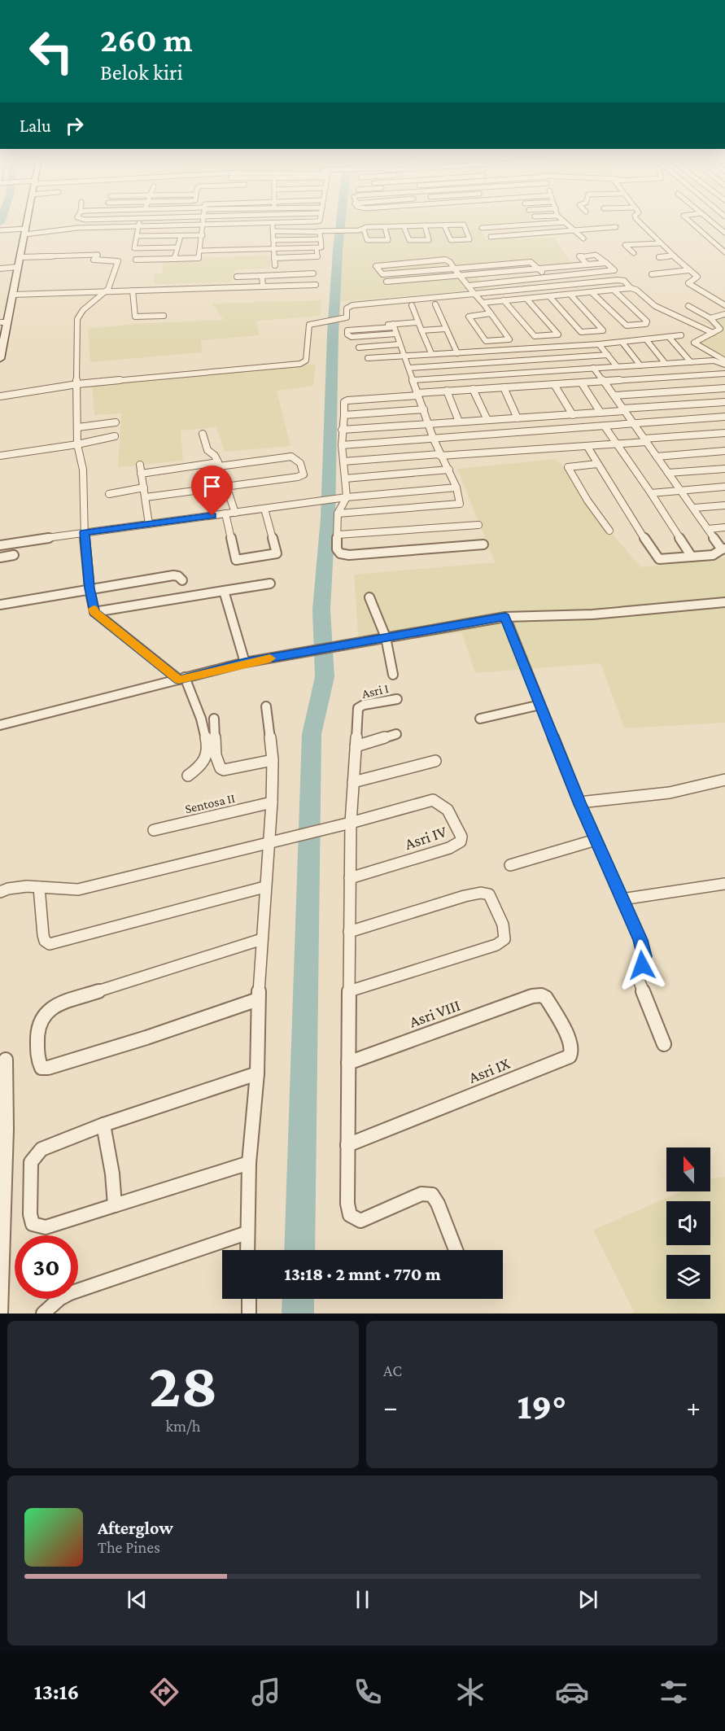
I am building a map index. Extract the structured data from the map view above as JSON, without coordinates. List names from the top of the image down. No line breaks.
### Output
{"streets":{"street":["Asri I","Sentosa II","Asri IV","Asri VIII","Asri IX"]},"crossings":[["Asri VIII","Asri IX"]],"north":"top","page":{"turn":["260 m","Belok kiri"],"then":"Lalu","limit":"30","trip":"13:18 · 2 mnt · 770 m","tile":[["28","km/h"],"AC"],"heat":["−","19°","+"],"song":["Afterglow","The Pines"],"tabs":"13:16"}}
